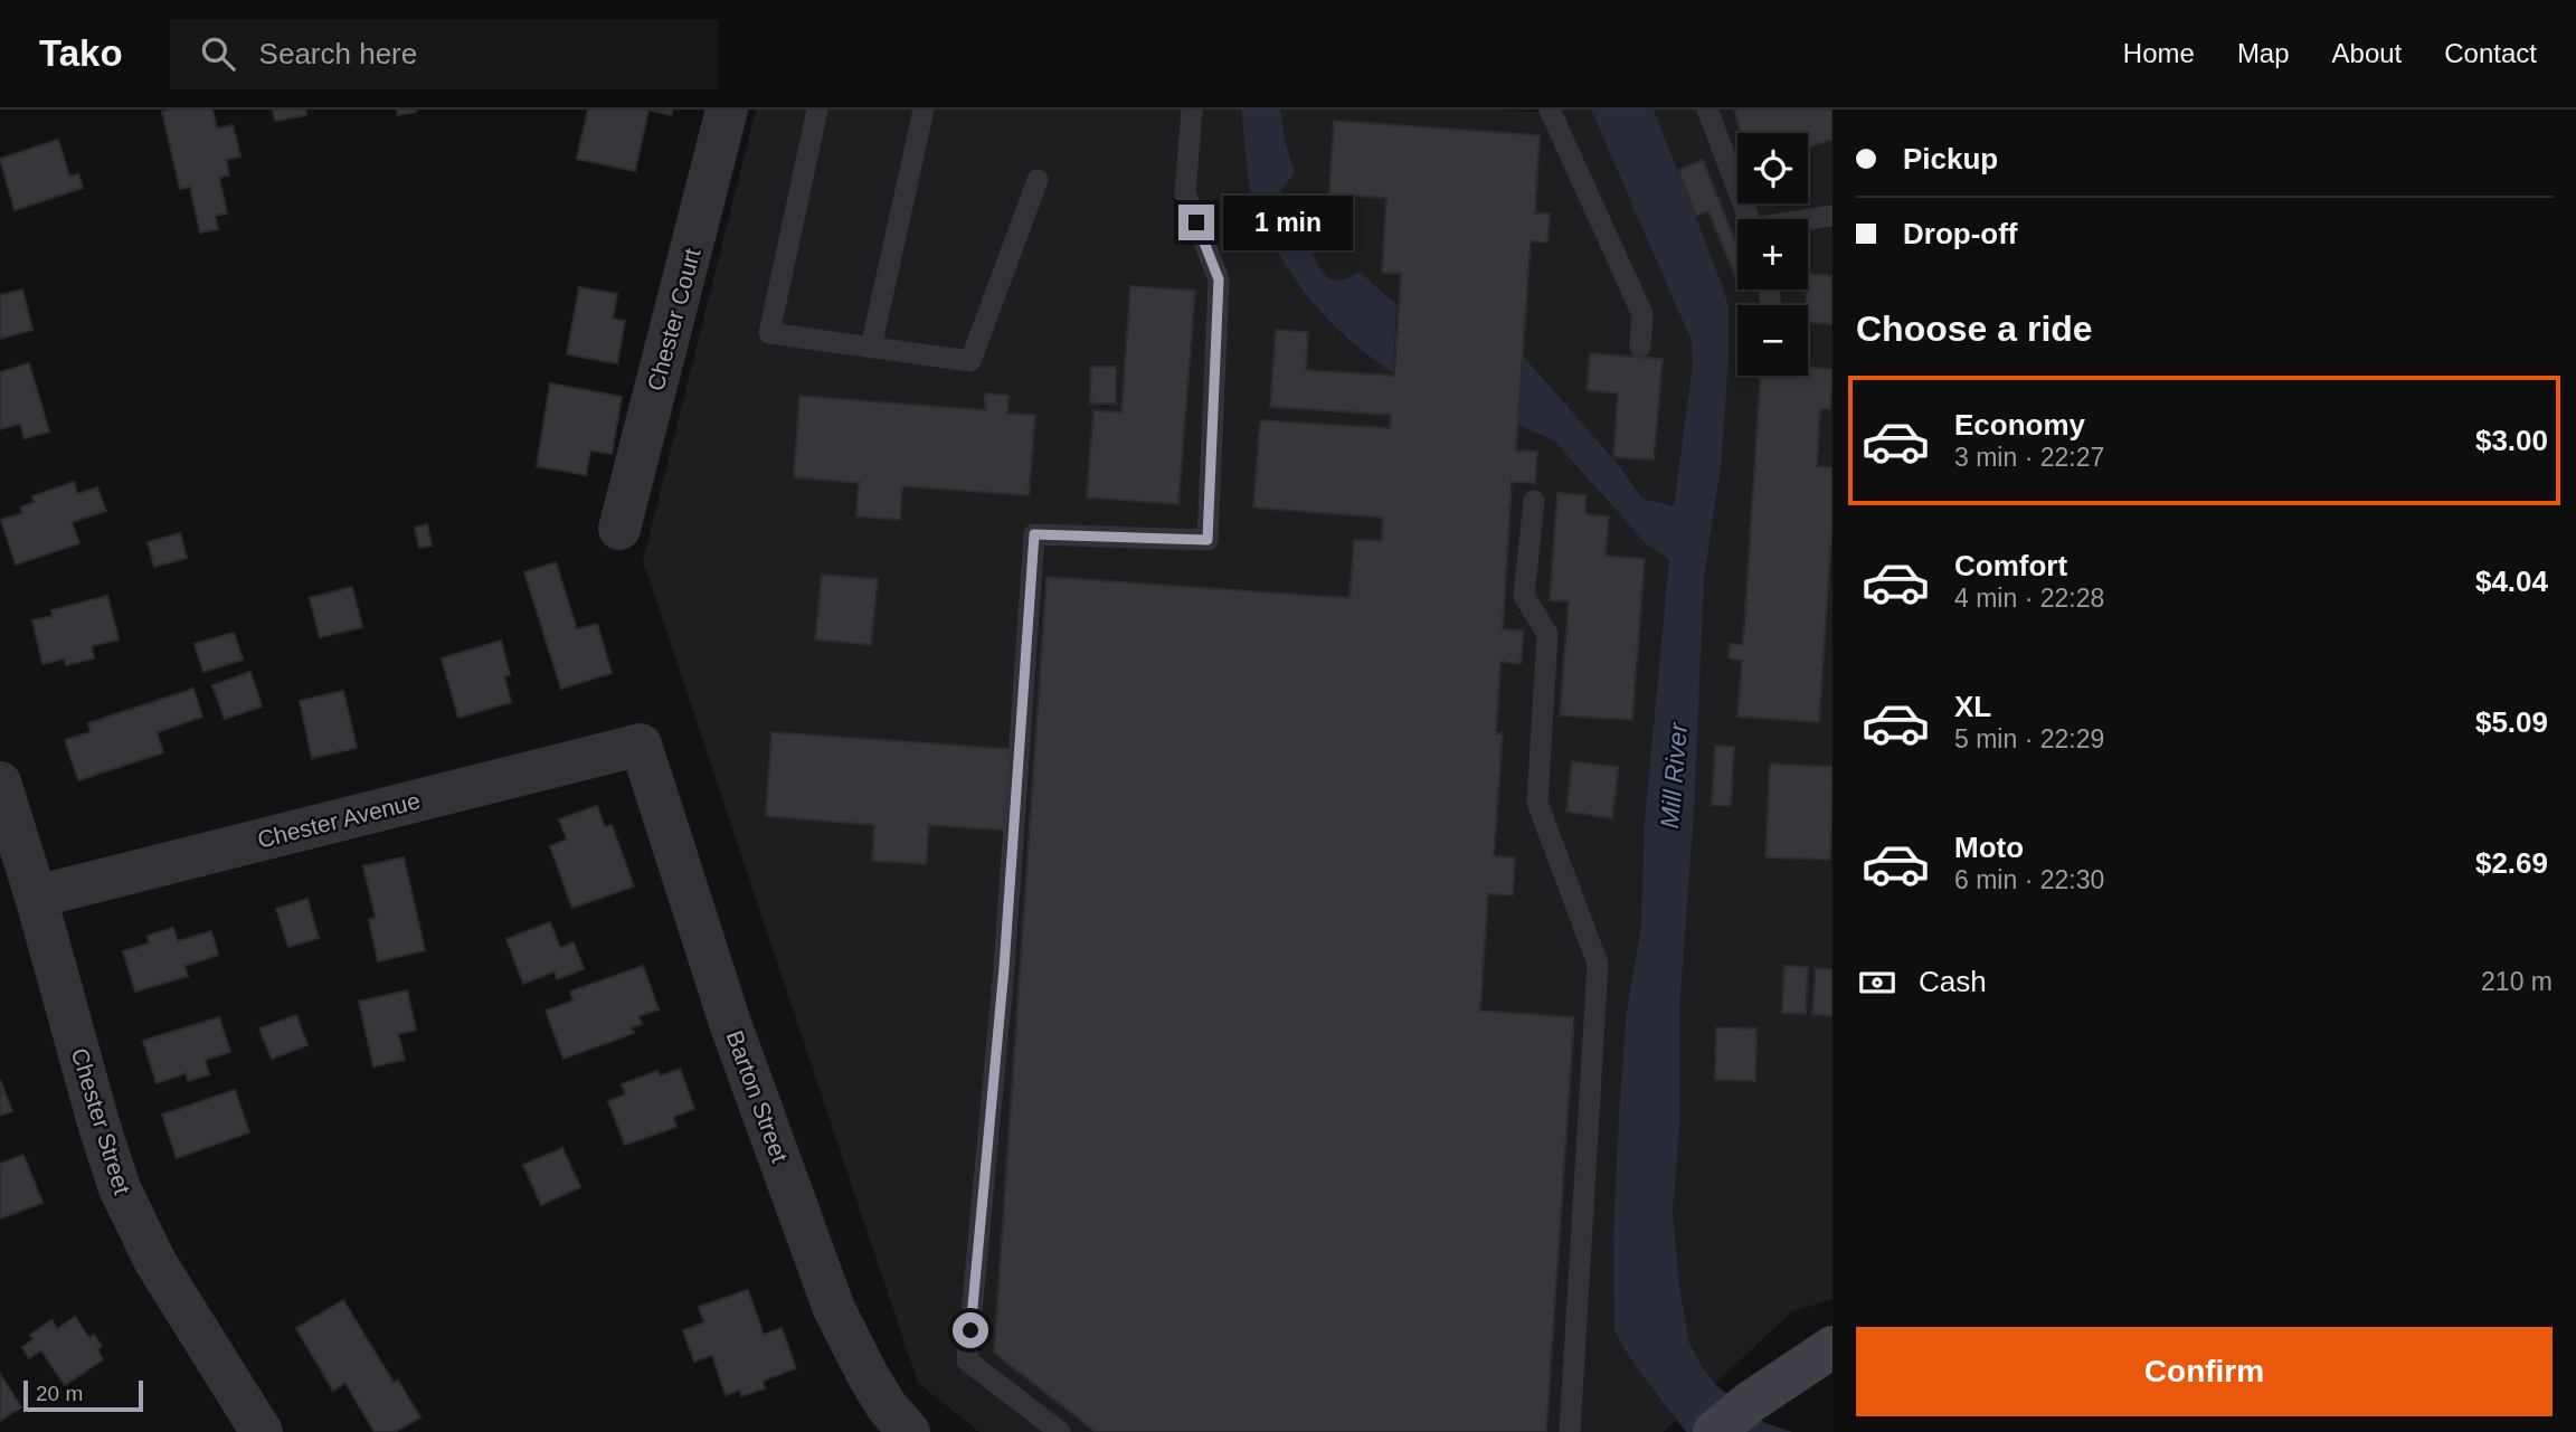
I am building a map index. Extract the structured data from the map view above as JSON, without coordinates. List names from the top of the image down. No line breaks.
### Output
{"streets":{"street":["Chester Court","Chester Avenue","Barton Street","Chester Street"]},"crossings":[["Chester Avenue","Barton Street"],["Chester Avenue","Chester Street"]],"water":["Mill River"],"scale_bar":"20 m","page":{"header":"Tako","search":"Search here","nav":["Home","Map","About","Contact"],"banner":["Pickup","Drop-off"],"map_buttons":["+","−"],"bubble":"1 min","heading":"Choose a ride","list":[{"name":"Economy","note":"3 min · 22:27","value":"$3.00"},{"name":"Comfort","note":"4 min · 22:28","value":"$4.04"},{"name":"XL","note":"5 min · 22:29","value":"$5.09"},{"name":"Moto","note":"6 min · 22:30","value":"$2.69"}],"pay":["Cash","210 m"],"buttons":"Confirm","scale":"20 m"}}
